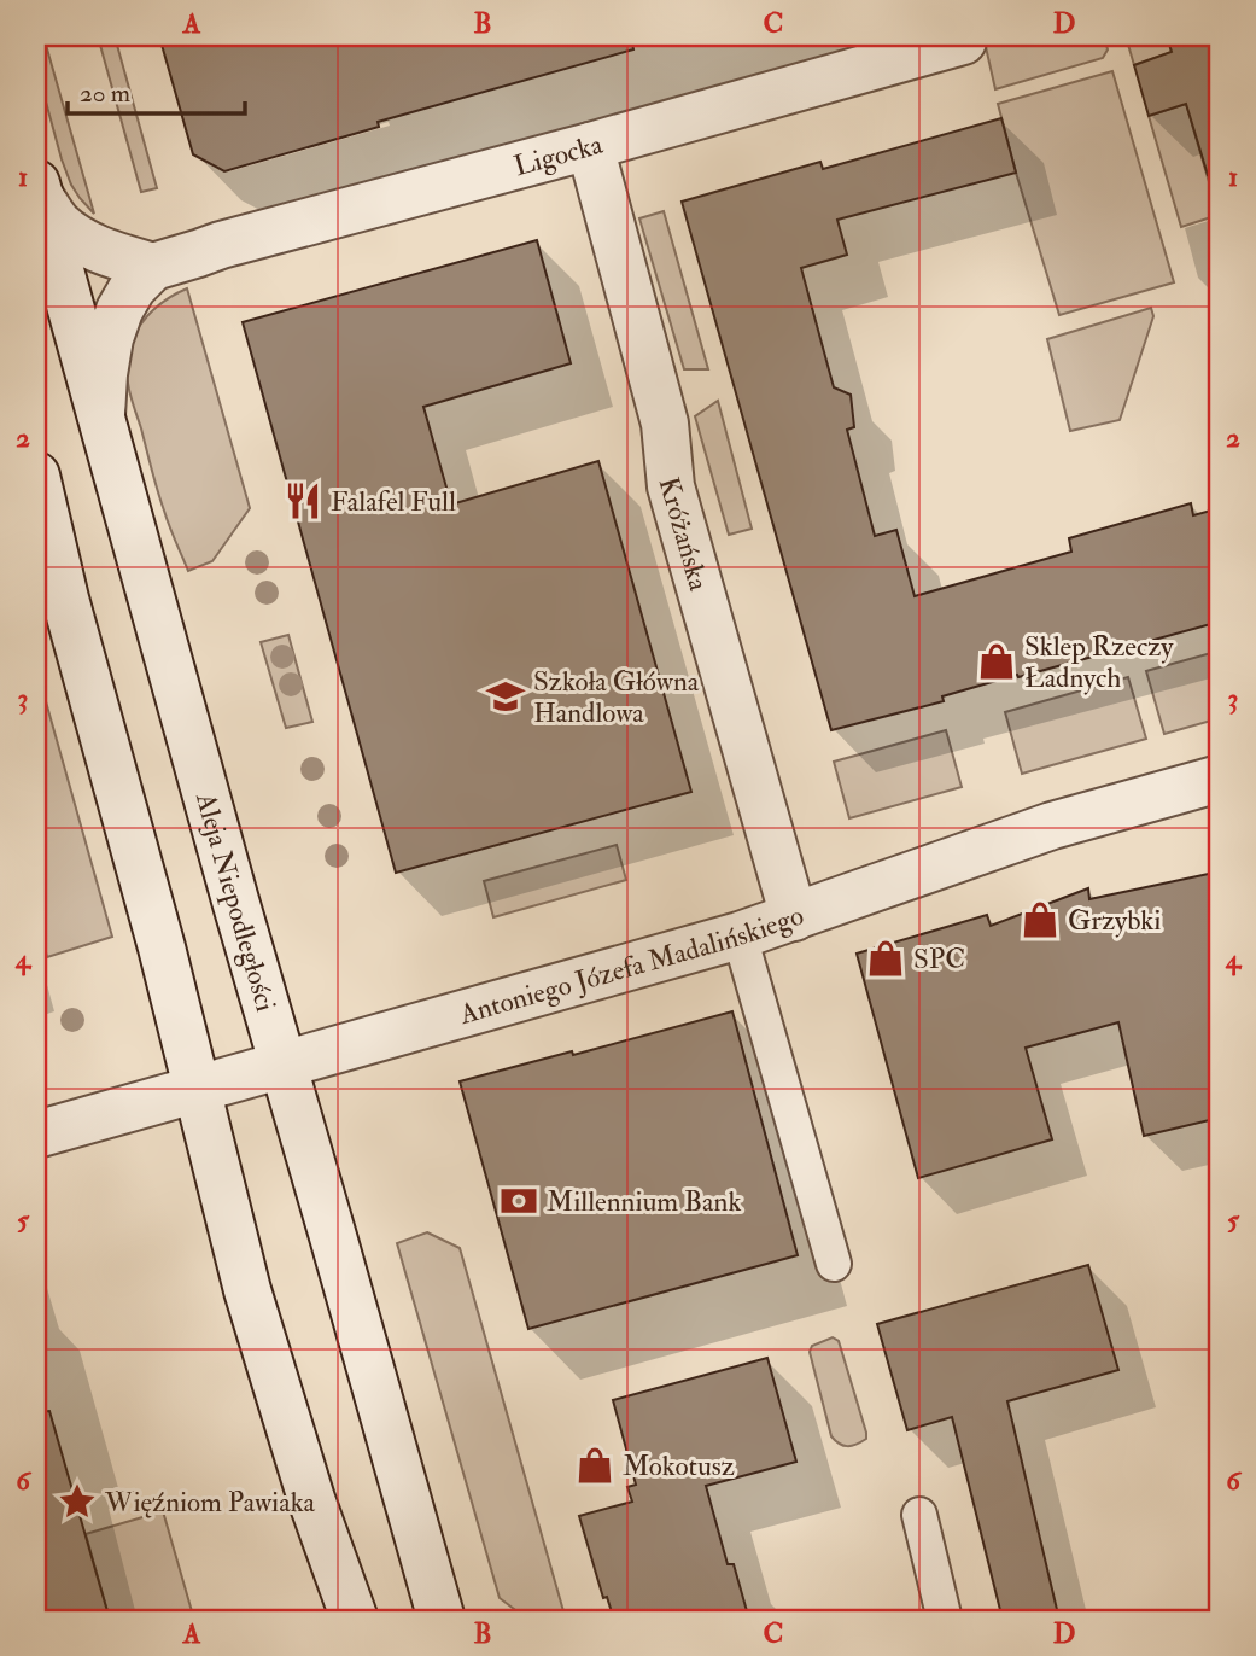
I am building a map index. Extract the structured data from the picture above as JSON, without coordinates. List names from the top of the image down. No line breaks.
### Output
{"streets":{"street":["Ligocka","Króżańska","Aleja Niepodległości","Antoniego Józefa Madalińskiego"]},"crossings":[["Ligocka","Króżańska"],["Króżańska","Antoniego Józefa Madalińskiego"],["Aleja Niepodległości","Antoniego Józefa Madalińskiego"]],"places":{"restaurant":["Falafel Full"],"shop":["Sklep Rzeczy Ładnych","Grzybki","SPC","Mokotusz"],"school or university":["Szkoła Główna Handlowa"],"bank":["Millennium Bank"],"place":["Więźniom Pawiaka"]},"scale_bar":"20 m","grid":{"columns":["A","B","C","D"],"rows":["1","2","3","4","5","6"]}}
